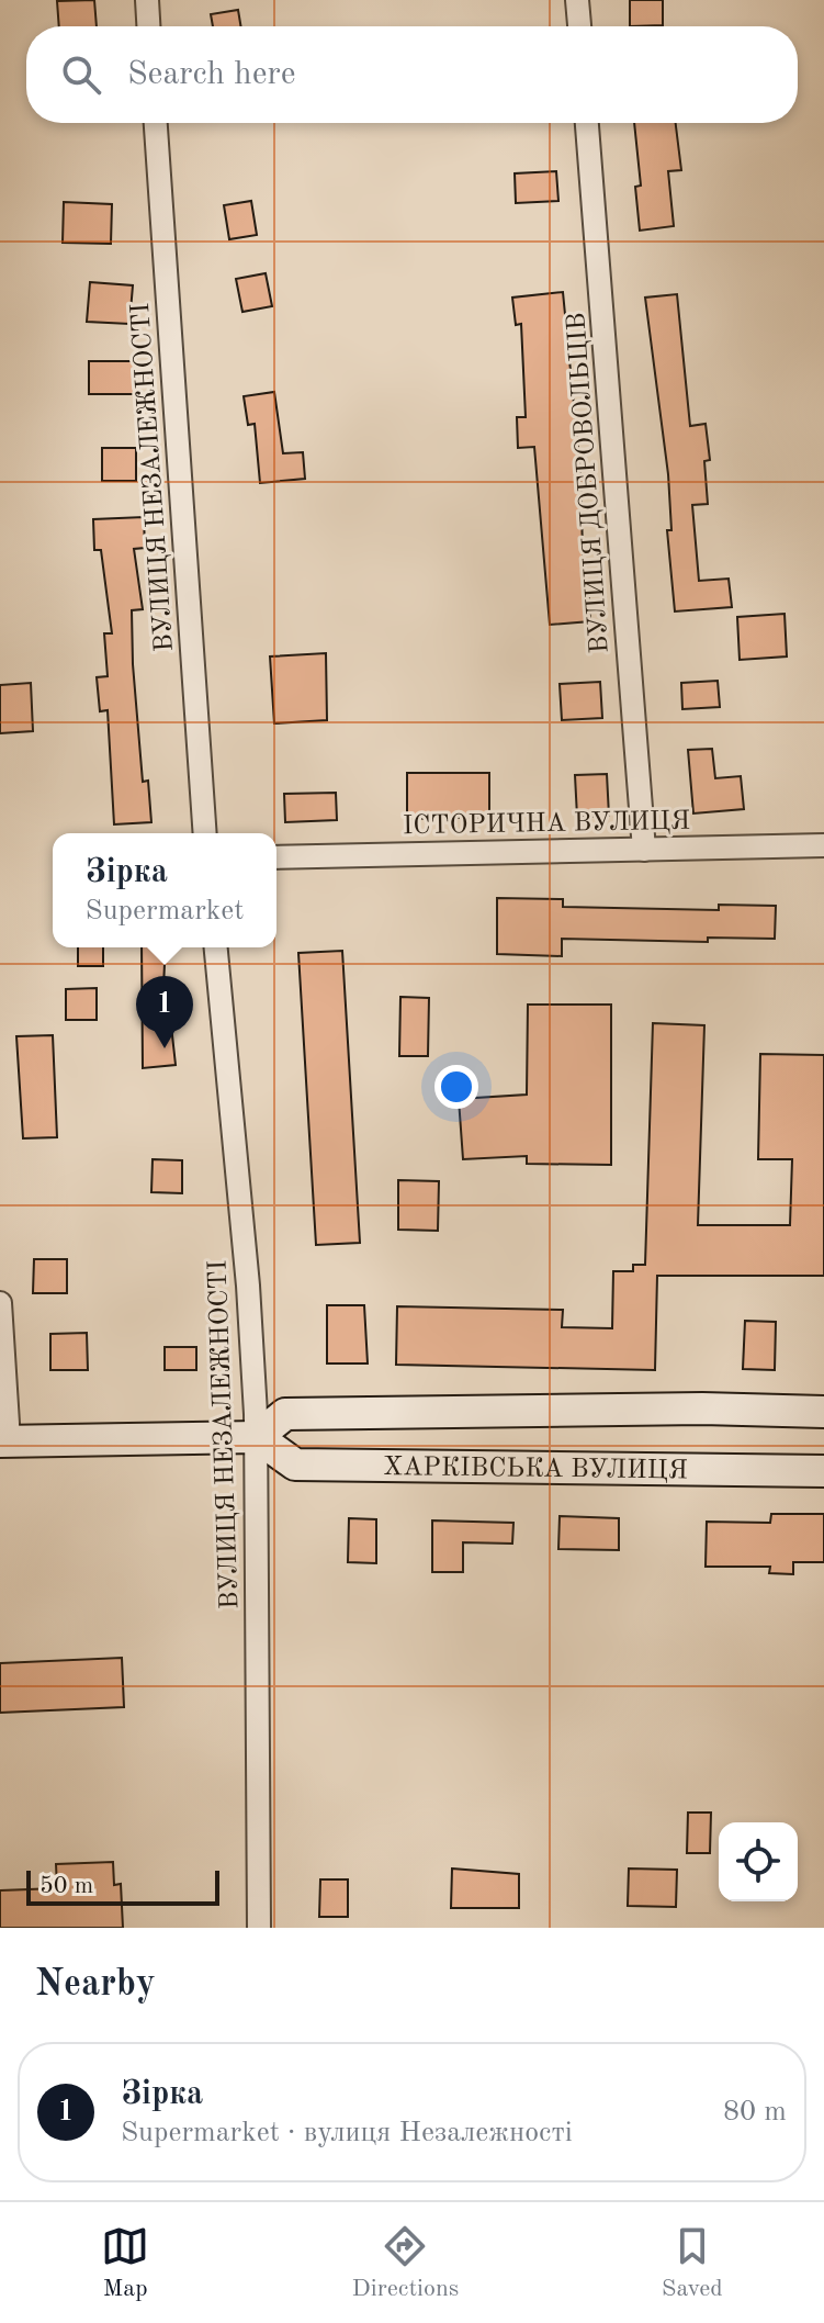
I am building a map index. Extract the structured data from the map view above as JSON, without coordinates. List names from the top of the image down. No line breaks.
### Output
{"streets":{"street":["ВУЛИЦЯ НЕЗАЛЕЖНОСТІ","ВУЛИЦЯ ДОБРОВОЛЬЦІВ","ІСТОРИЧНА ВУЛИЦЯ","ХАРКІВСЬКА ВУЛИЦЯ"]},"crossings":[["ВУЛИЦЯ НЕЗАЛЕЖНОСТІ","ХАРКІВСЬКА ВУЛИЦЯ"],["ВУЛИЦЯ ДОБРОВОЛЬЦІВ","ІСТОРИЧНА ВУЛИЦЯ"]],"scale_bar":"50 m","page":{"search":"Search here","popup":["Зірка","Supermarket"],"pins":"1","scale":"50 m","heading":"Nearby","list":[{"mark":"1","name":"Зірка","note":"Supermarket · вулиця Незалежності","value":"80 m"}],"nav":["Map","Directions","Saved"]}}
